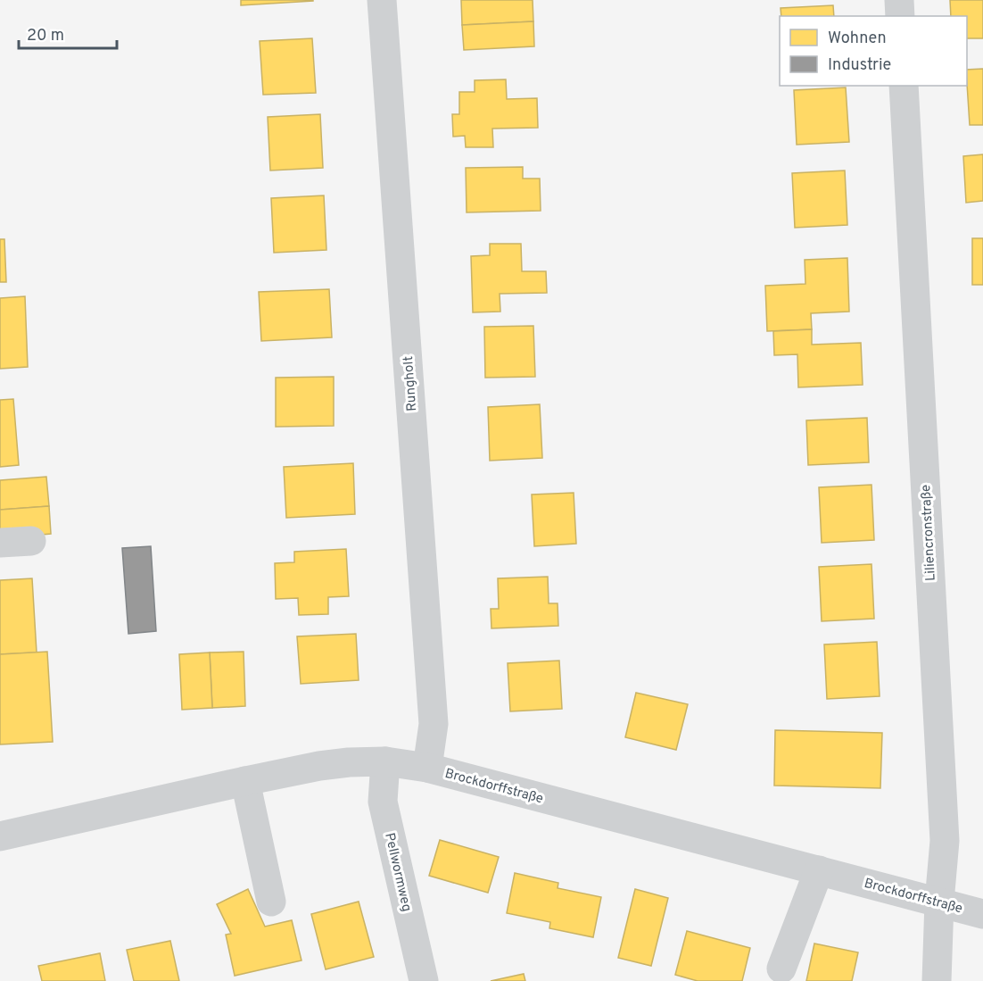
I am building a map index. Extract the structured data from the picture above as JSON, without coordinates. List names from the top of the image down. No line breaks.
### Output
{"streets":{"street":["Rungholt","Liliencronstraße","Brockdorffstraße","Pellwormweg"]},"crossings":[["Rungholt","Brockdorffstraße"],["Liliencronstraße","Brockdorffstraße"],["Brockdorffstraße","Pellwormweg"]],"legend":["Wohnen","Industrie"],"scale_bar":"20 m"}
